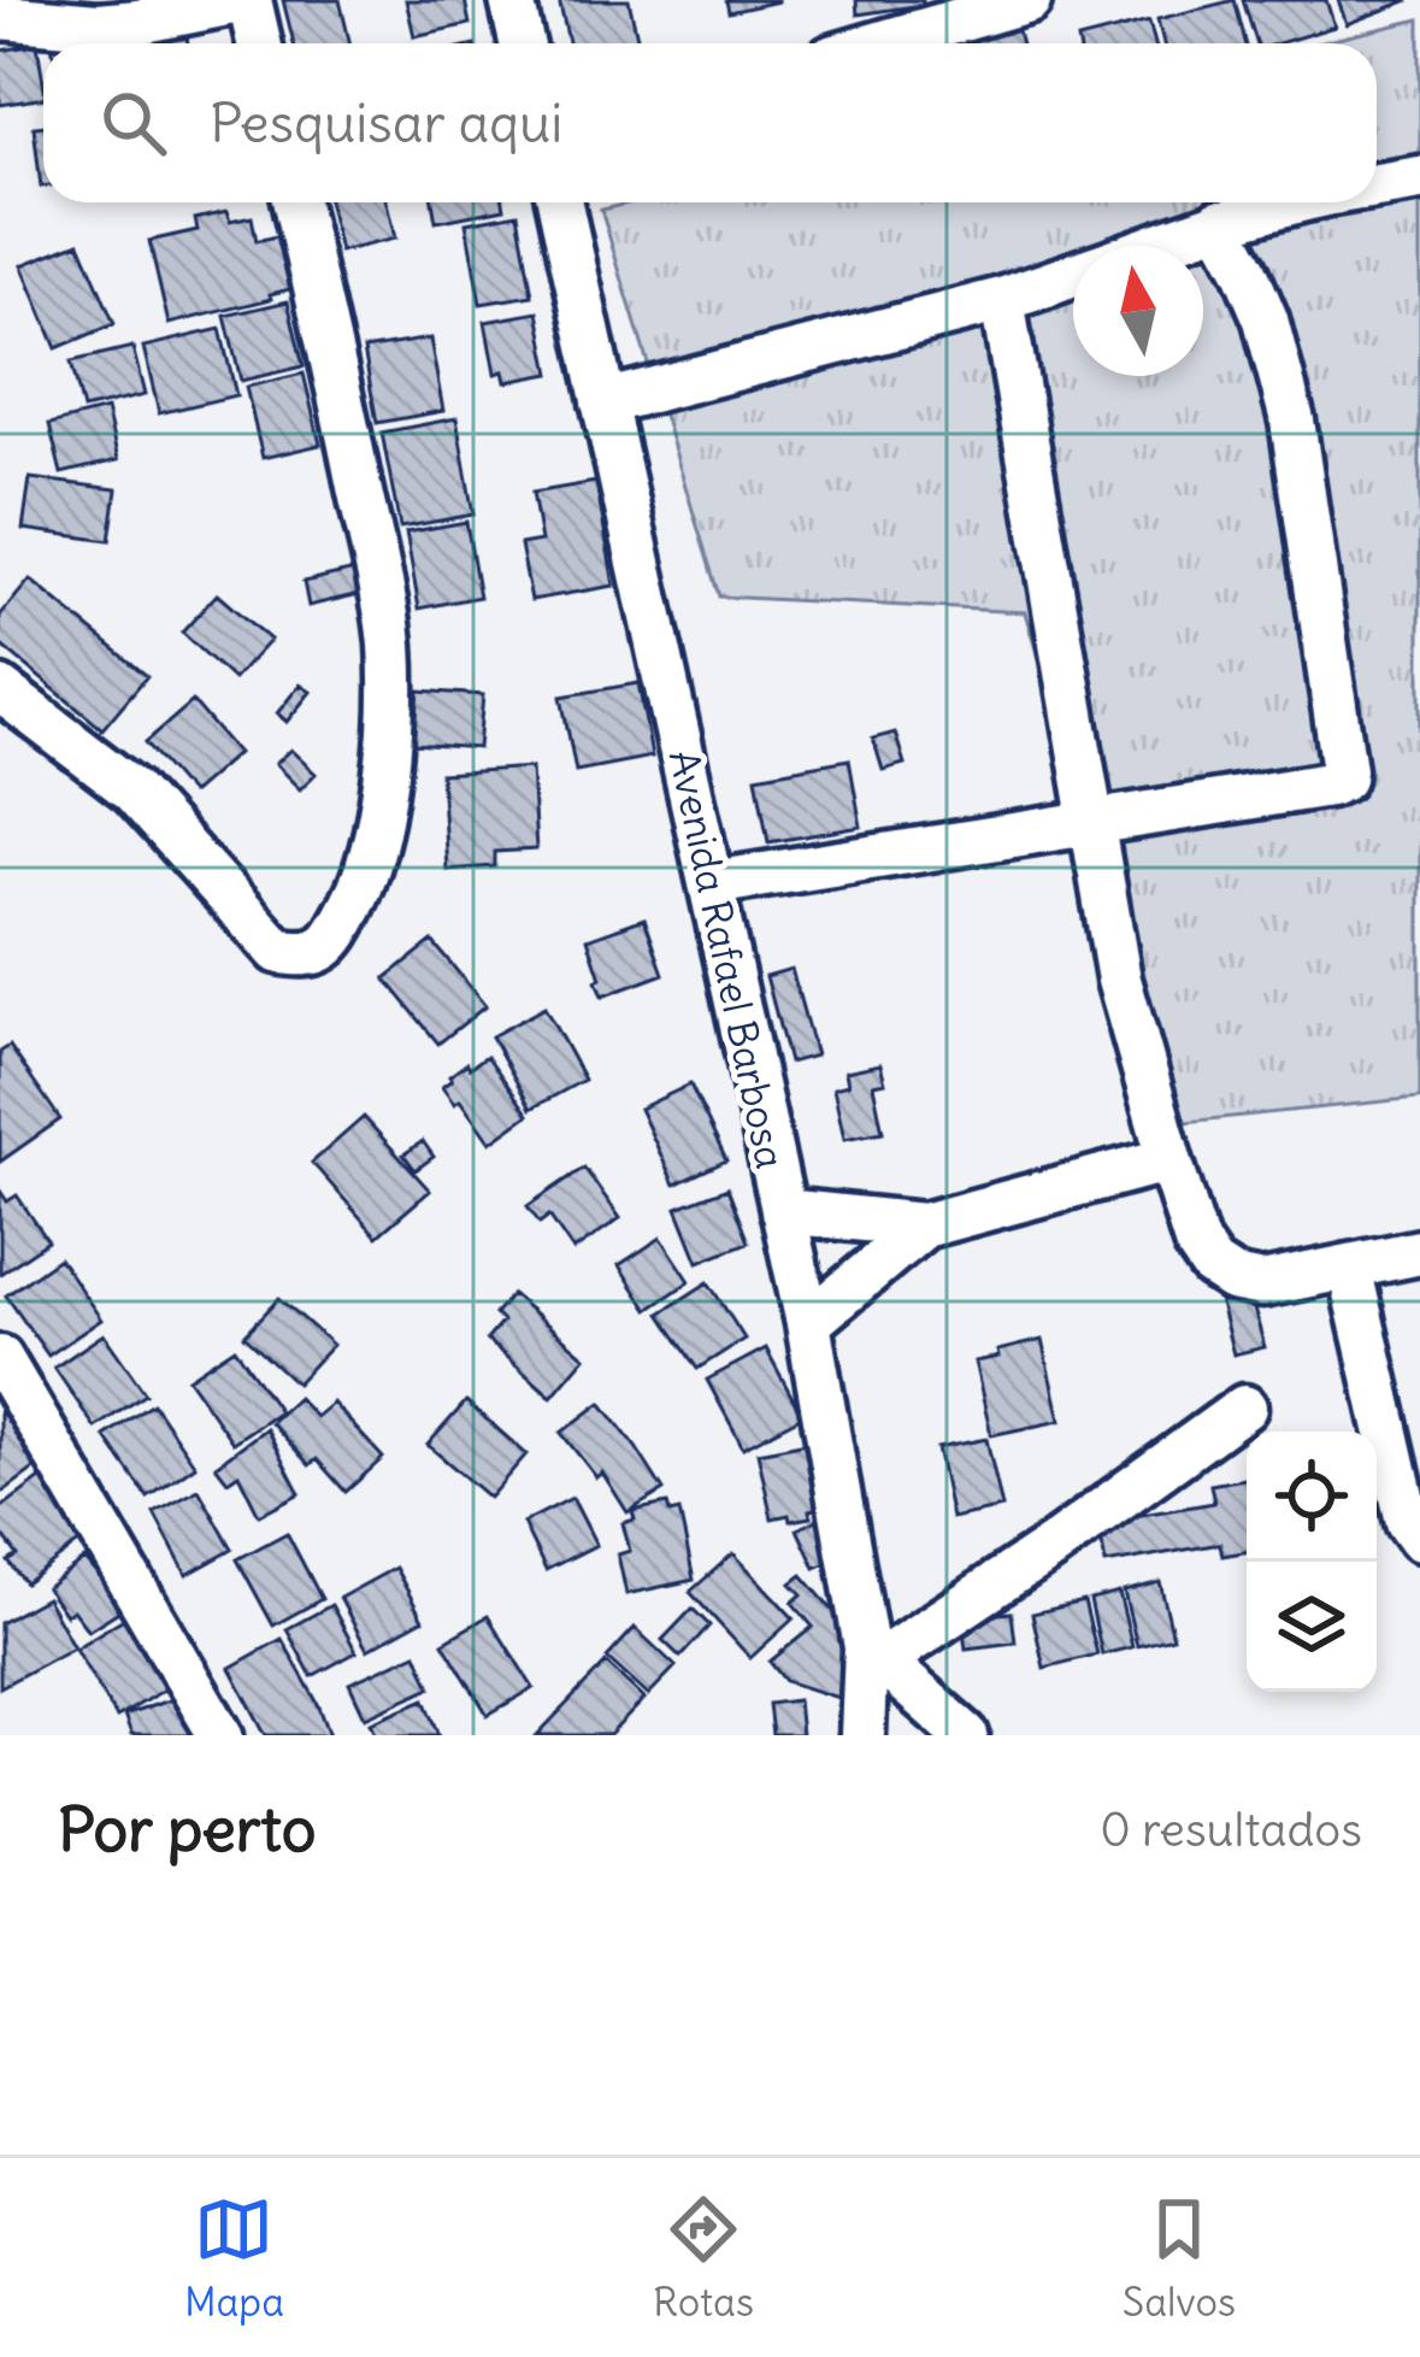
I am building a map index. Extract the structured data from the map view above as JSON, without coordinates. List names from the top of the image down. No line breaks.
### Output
{"streets":{"street":["Avenida Rafael Barbosa"]},"north":"top","page":{"search":"Pesquisar aqui","heading":["Por perto","0 resultados"],"nav":["Mapa","Rotas","Salvos"]}}
